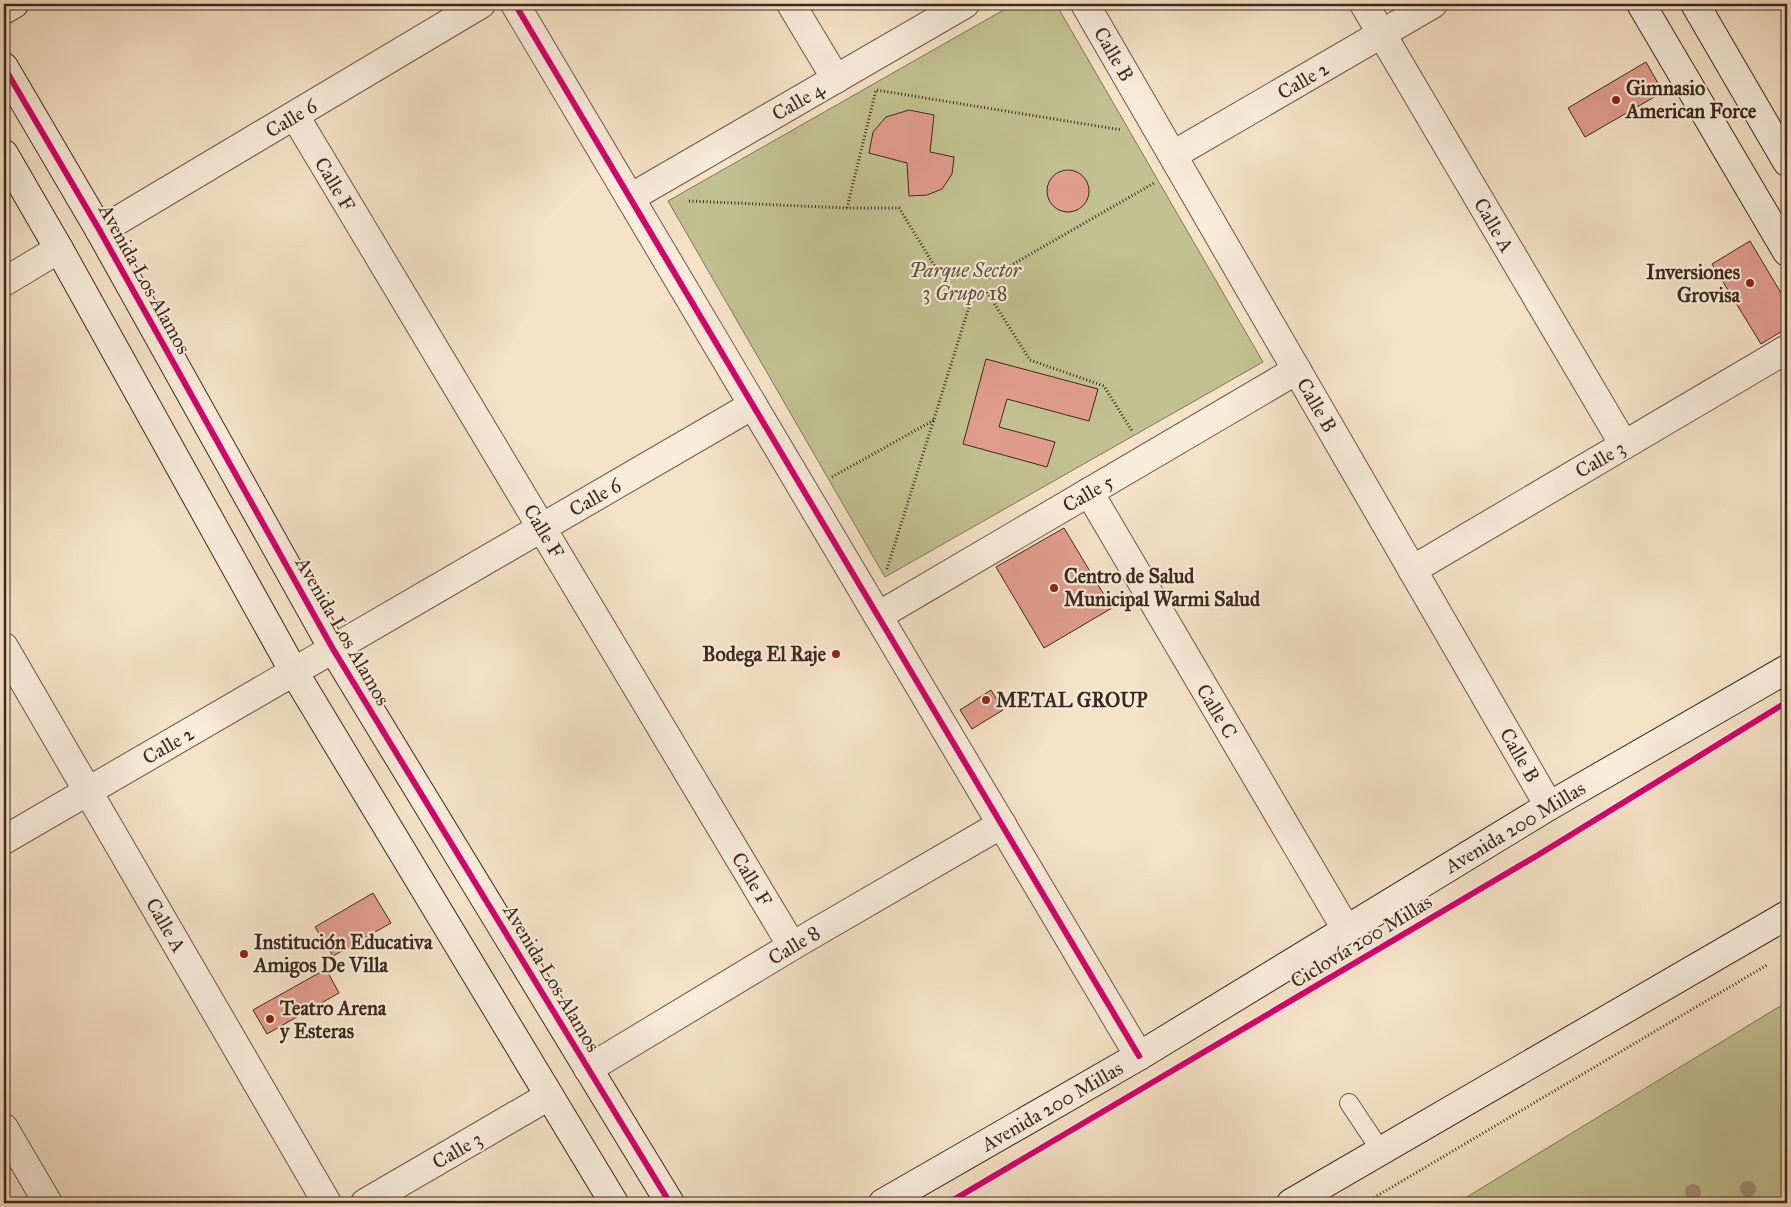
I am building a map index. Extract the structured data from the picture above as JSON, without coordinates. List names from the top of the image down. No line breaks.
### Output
{"streets":{"street":["Calle B","Calle 2","Calle 4","Calle 6","Calle F","Calle A","Avenida Los Alamos","Calle 3","Calle 5","Calle C","Avenida 200 Millas","Calle 8"],"cycle path":["Ciclovía 200 Millas"]},"crossings":[["Calle B","Calle 2"],["Calle B","Calle 3"],["Calle B","Calle 5"],["Calle B","Avenida 200 Millas"],["Calle 2","Calle 6"],["Calle 2","Calle A"],["Calle 2","Avenida Los Alamos"],["Calle 6","Calle F"],["Calle 6","Avenida Los Alamos"],["Calle F","Calle 8"],["Calle A","Calle 3"],["Avenida Los Alamos","Calle 8"],["Calle 5","Calle C"],["Calle C","Avenida 200 Millas"]],"parks":["Parque Sector 3 Grupo 18"],"places":["Gimnasio American Force","Inversiones Grovisa","Centro de Salud Municipal Warmi Salud","Bodega El Raje","METAL GROUP","Institución Educativa Amigos De Villa","Teatro Arena y Esteras"]}
